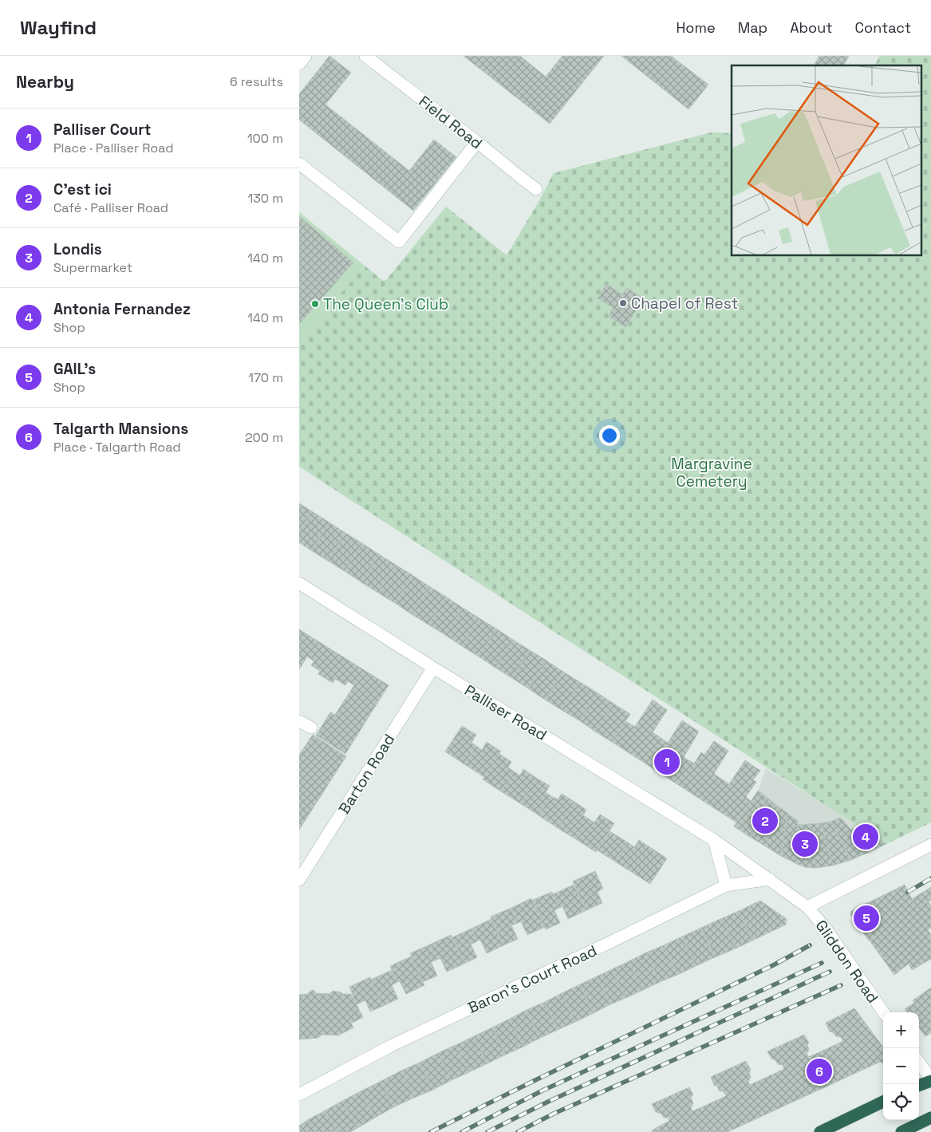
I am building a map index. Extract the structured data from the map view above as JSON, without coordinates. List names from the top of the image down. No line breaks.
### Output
{"streets":{"street":["Field Road","Palliser Road","Barton Road","Gliddon Road","Baron's Court Road"]},"crossings":[["Palliser Road","Barton Road"],["Palliser Road","Gliddon Road"],["Palliser Road","Baron's Court Road"]],"parks":["Margravine Cemetery"],"places":["Chapel of Rest","The Queen’s Club"],"page":{"header":"Wayfind","nav":["Home","Map","About","Contact"],"heading":["Nearby","6 results"],"list":[{"mark":"1","name":"Palliser Court","note":"Place · Palliser Road","value":"100 m"},{"mark":"2","name":"C'est ici","note":"Café · Palliser Road","value":"130 m"},{"mark":"3","name":"Londis","note":"Supermarket","value":"140 m"},{"mark":"4","name":"Antonia Fernandez","note":"Shop","value":"140 m"},{"mark":"5","name":"GAIL's","note":"Shop","value":"170 m"},{"mark":"6","name":"Talgarth Mansions","note":"Place · Talgarth Road","value":"200 m"}],"pins":["1","2","4","3","5","6"],"map_buttons":["+","−"]}}
